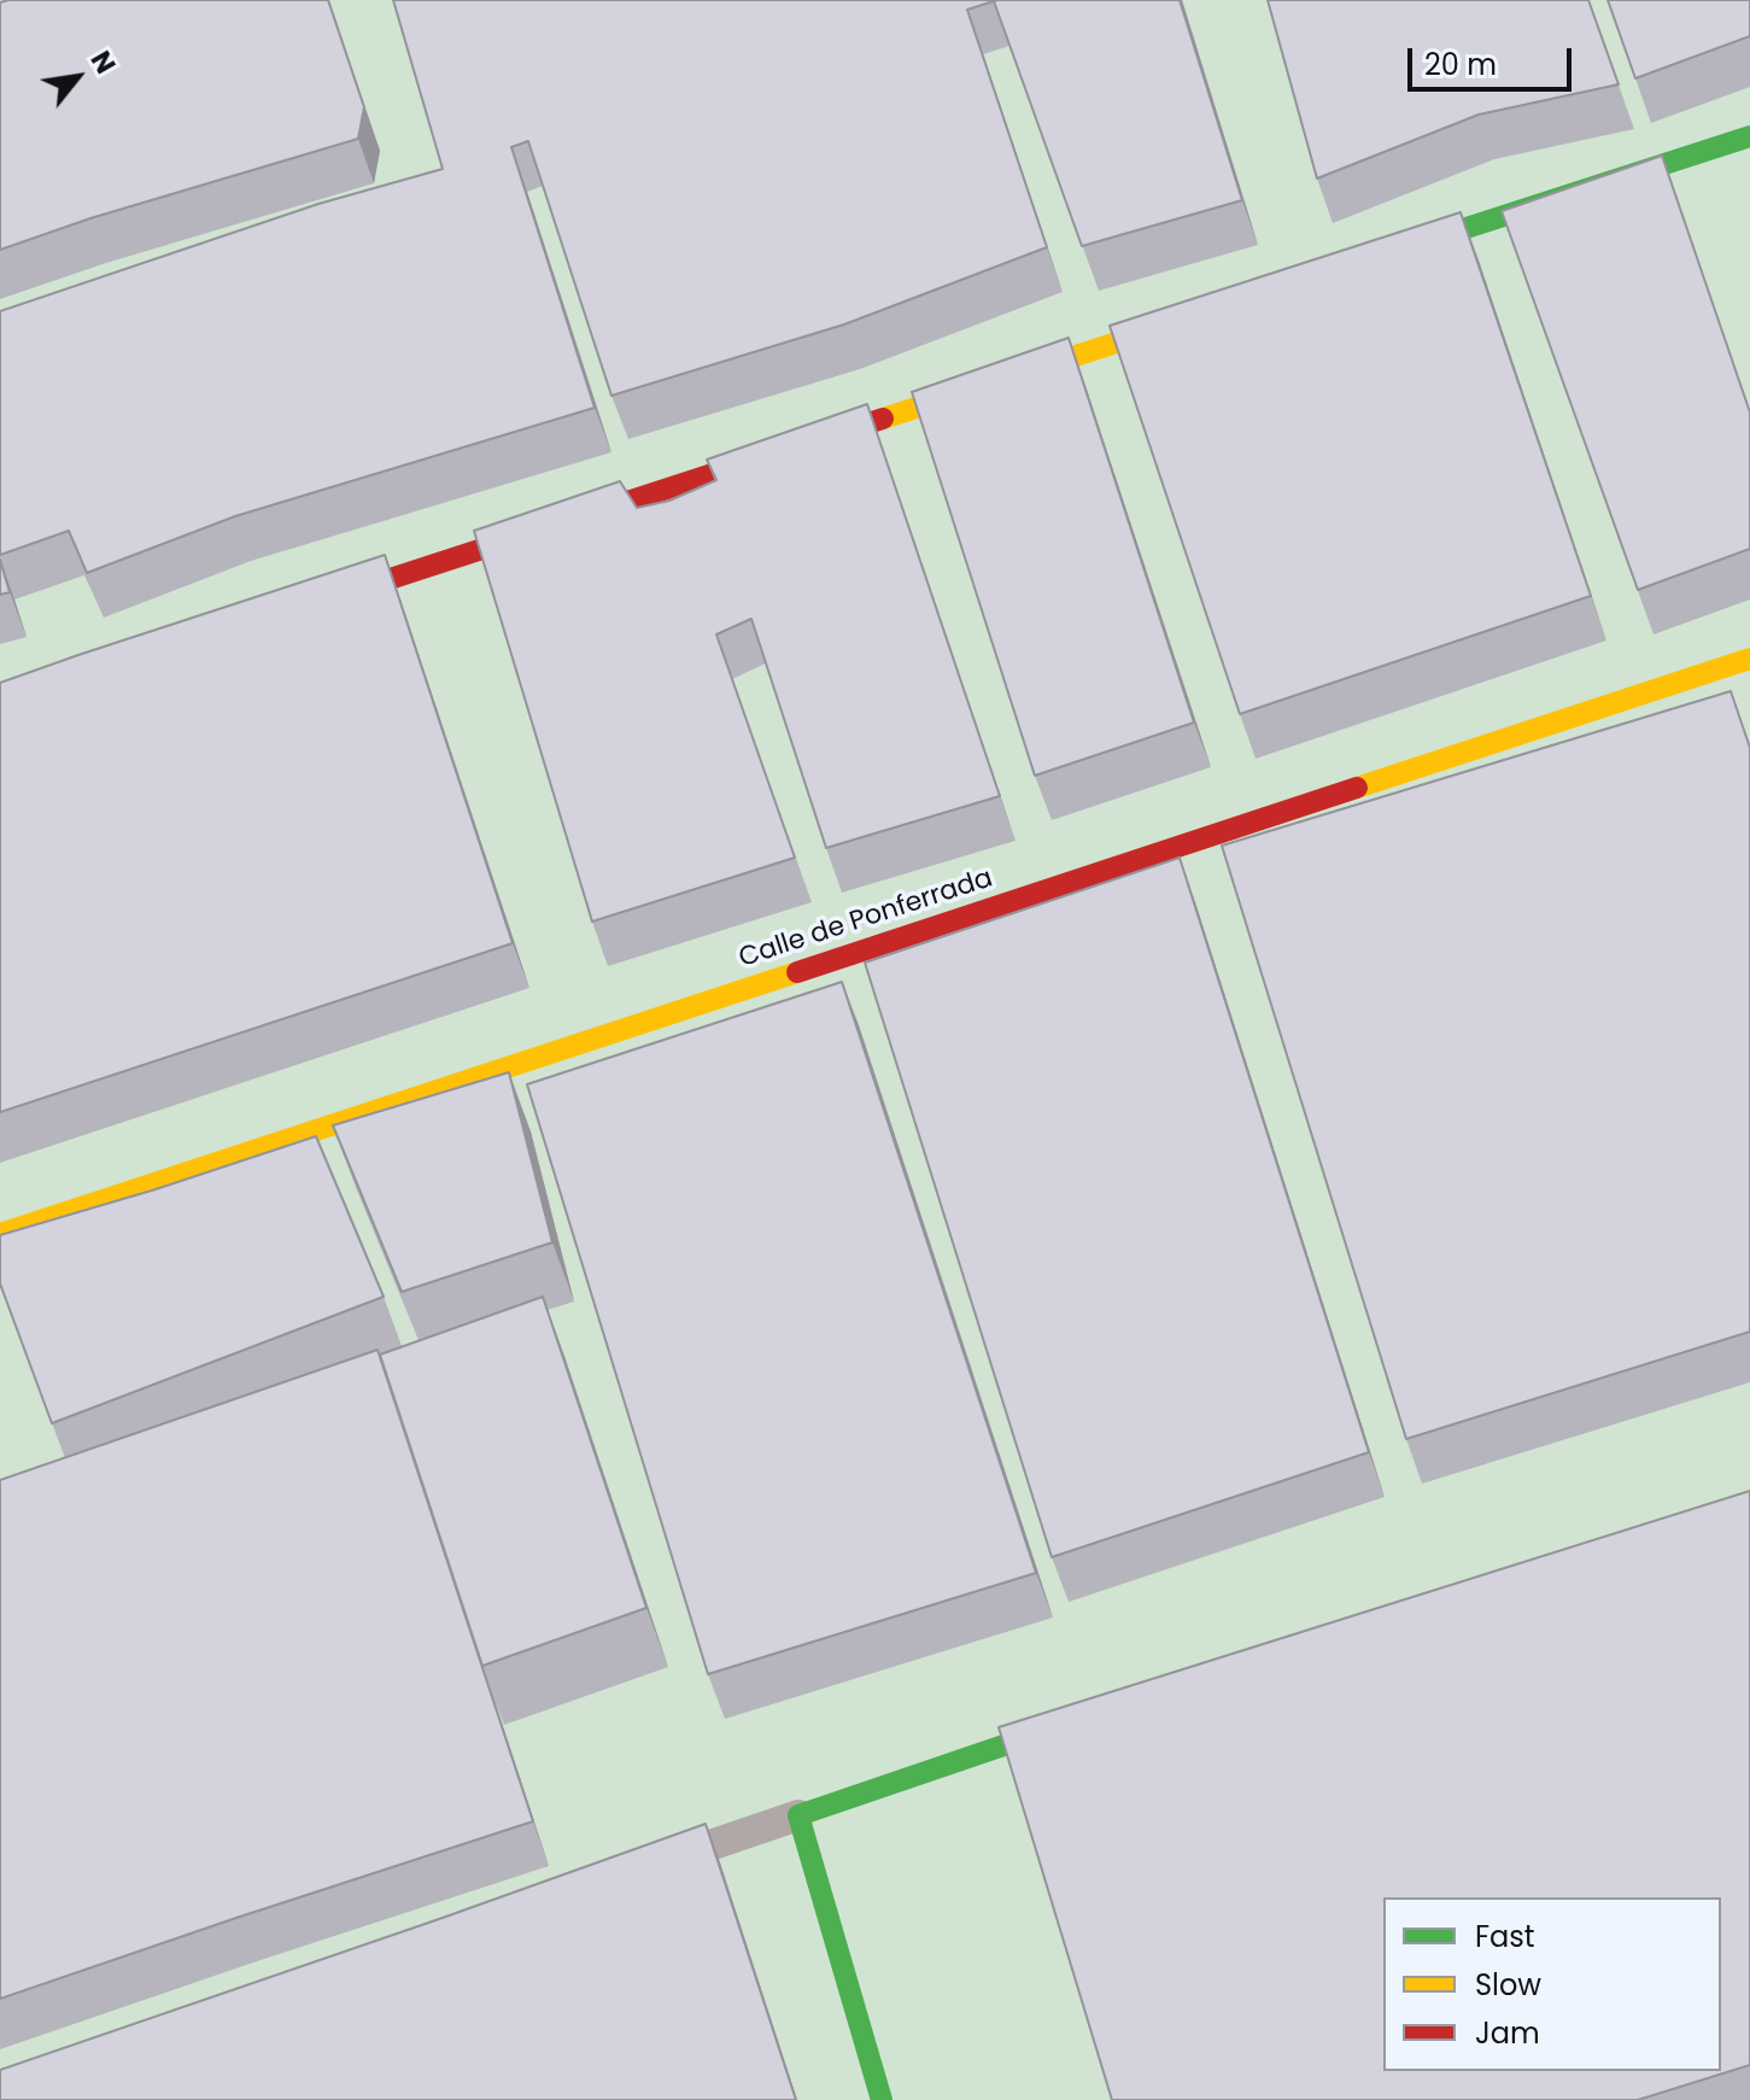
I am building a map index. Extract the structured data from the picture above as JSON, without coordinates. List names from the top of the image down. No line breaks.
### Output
{"streets":{"street":["Calle de Ponferrada"]},"legend":["Fast","Slow","Jam"],"scale_bar":"20 m","north":"top right"}
